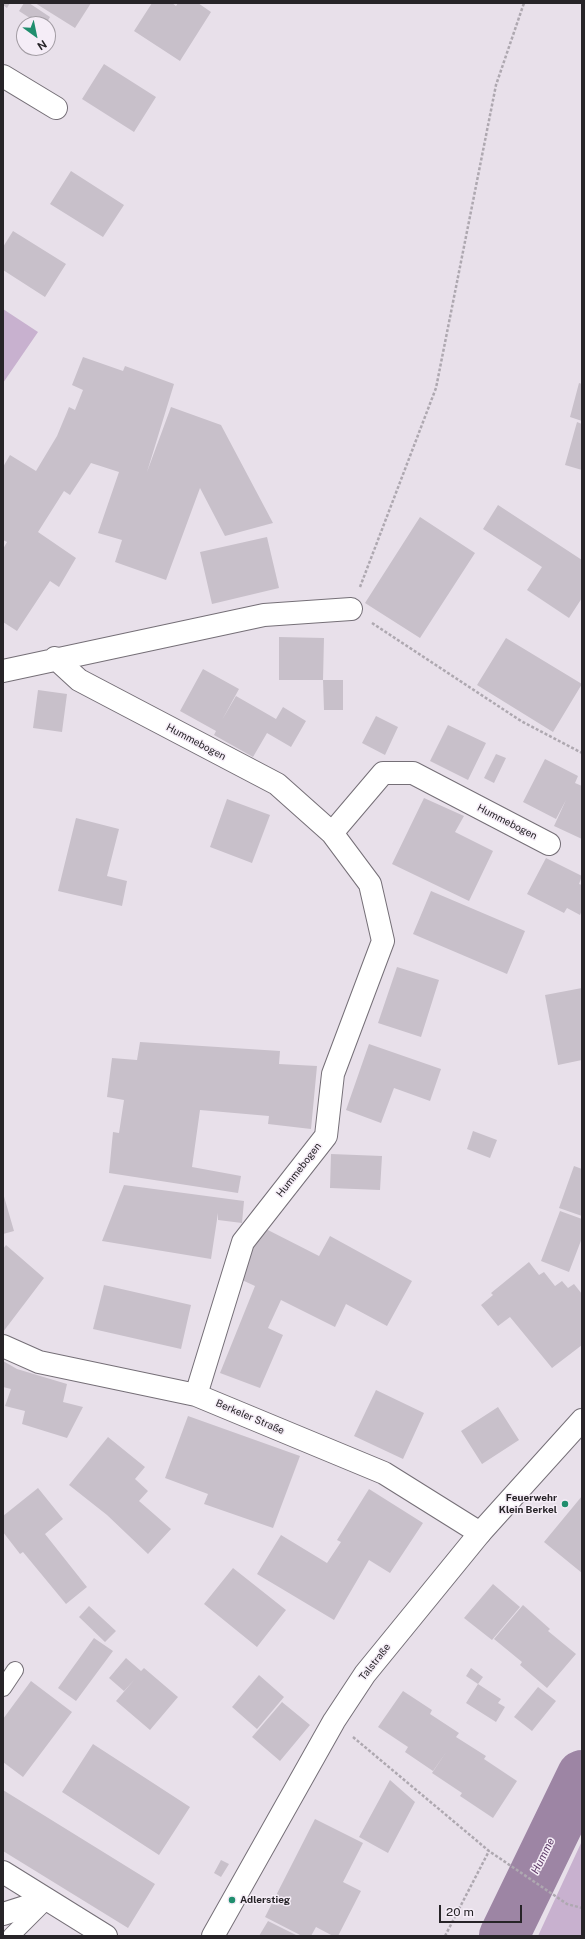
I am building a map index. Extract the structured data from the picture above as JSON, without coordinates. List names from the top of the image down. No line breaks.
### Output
{"streets":{"street":["Hummebogen","Berkeler Straße","Talstraße"]},"crossings":[["Hummebogen","Berkeler Straße"],["Berkeler Straße","Talstraße"]],"water":["Humme"],"places":["Feuerwehr Klein Berkel","Adlerstieg"],"scale_bar":"20 m","north":"bottom right"}
